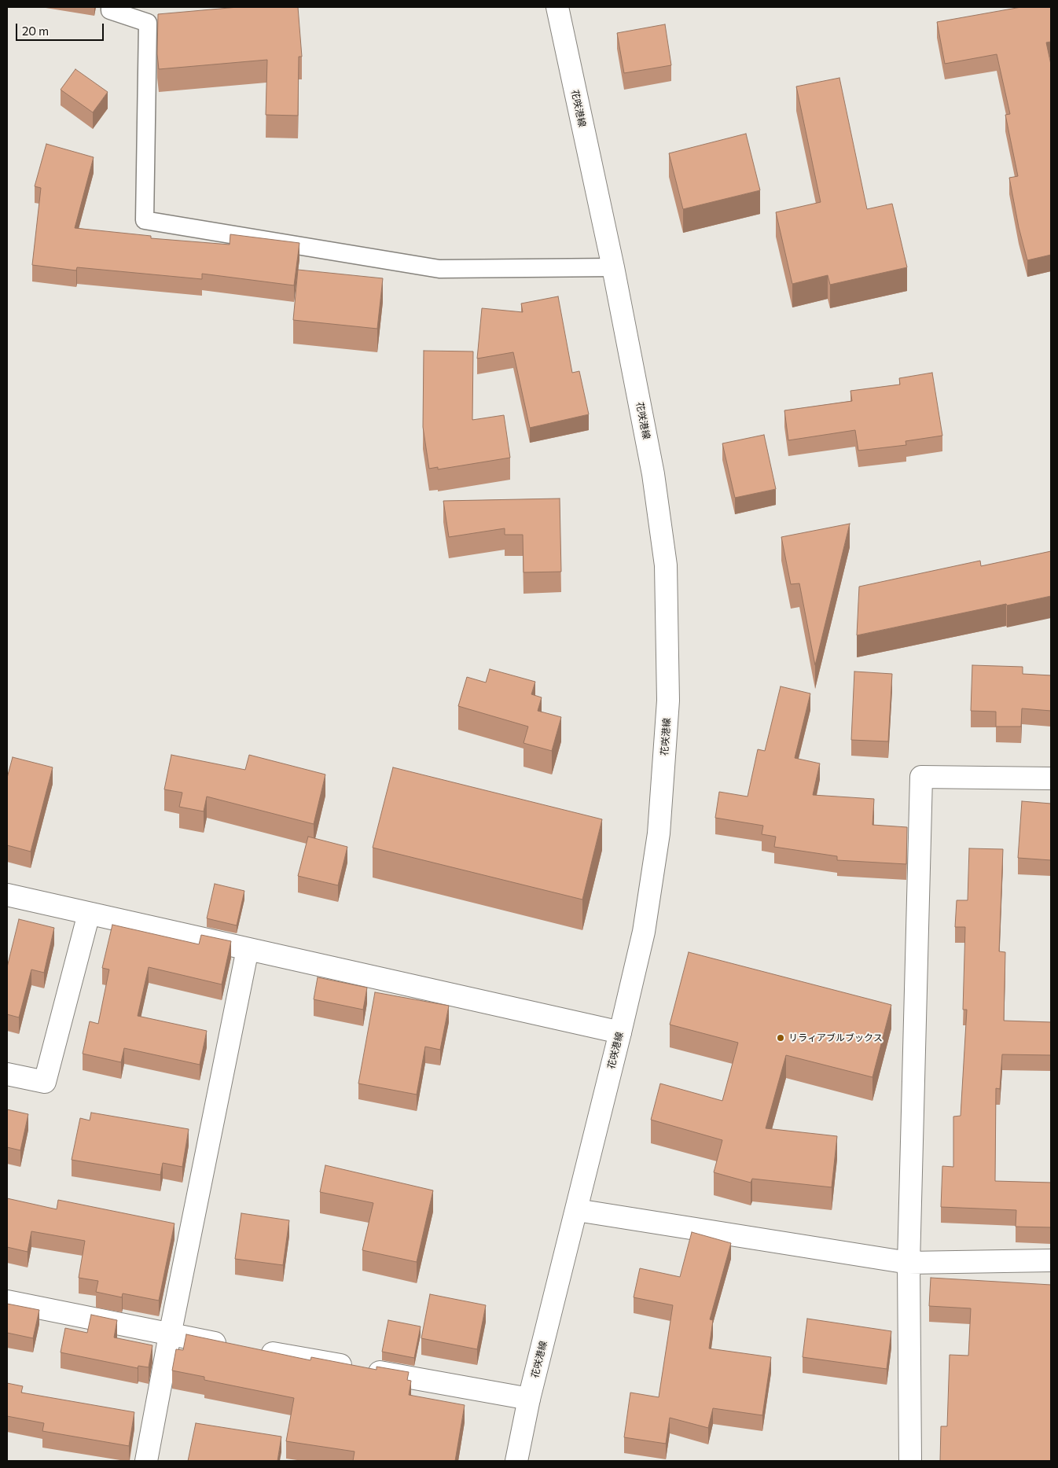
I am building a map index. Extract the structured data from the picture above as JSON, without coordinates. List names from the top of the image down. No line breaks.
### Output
{"streets":{"street":["花咲港線"]},"places":["リラィアブルブックス"],"scale_bar":"20 m"}
